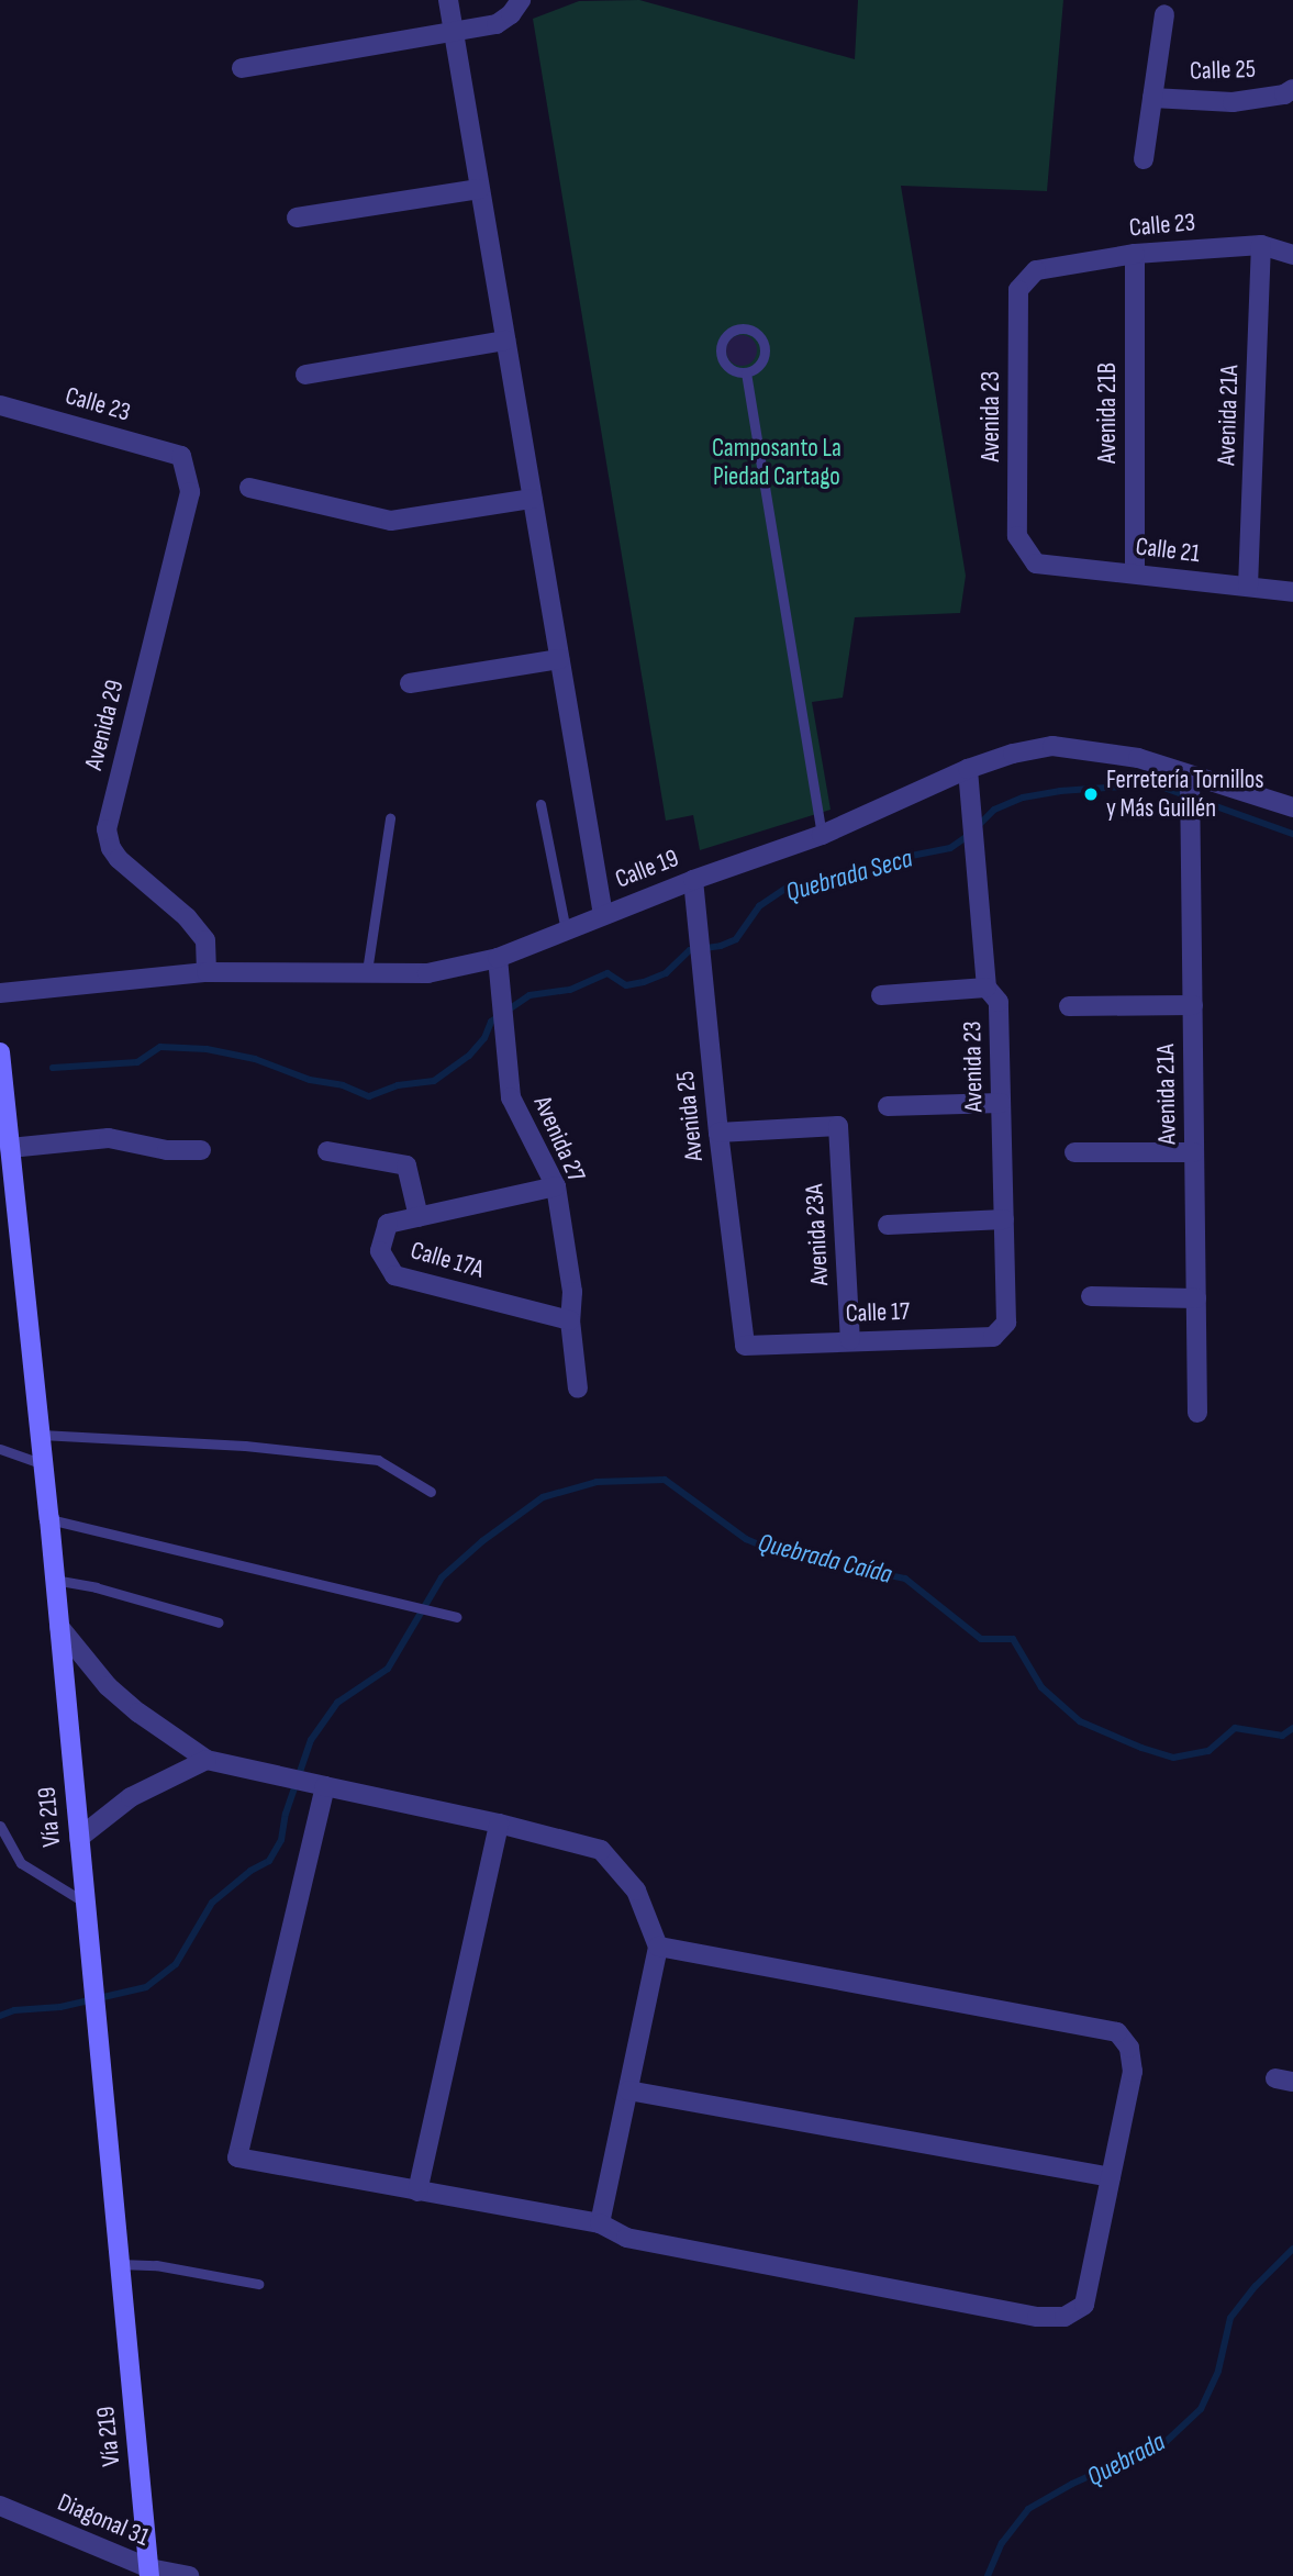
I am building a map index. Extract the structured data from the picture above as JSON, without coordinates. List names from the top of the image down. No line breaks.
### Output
{"streets":{"main road":["Vía 219"],"street":["Calle 25","Calle 23","Avenida 21B","Avenida 21A","Avenida 23","Calle 21","Avenida 29","Calle 19","Avenida 25","Avenida 27","Avenida 23A","Calle 17A","Calle 17","Diagonal 31"]},"crossings":[["Calle 23","Avenida 21B"],["Calle 23","Avenida 21A"],["Calle 23","Avenida 23"],["Calle 23","Avenida 29"],["Avenida 21B","Calle 21"],["Avenida 21A","Calle 21"],["Avenida 21A","Calle 19"],["Avenida 23","Calle 21"],["Avenida 23","Calle 19"],["Avenida 23","Calle 17"],["Avenida 29","Calle 19"],["Calle 19","Avenida 25"],["Calle 19","Avenida 27"],["Avenida 25","Avenida 23A"],["Avenida 25","Calle 17"],["Avenida 27","Calle 17A"],["Avenida 23A","Calle 17"],["Vía 219","Diagonal 31"]],"water":["Quebrada Seca","Quebrada Caída","Quebrada"],"parks":["Camposanto La Piedad Cartago"],"places":["Ferretería Tornillos y Más Guillén"]}
